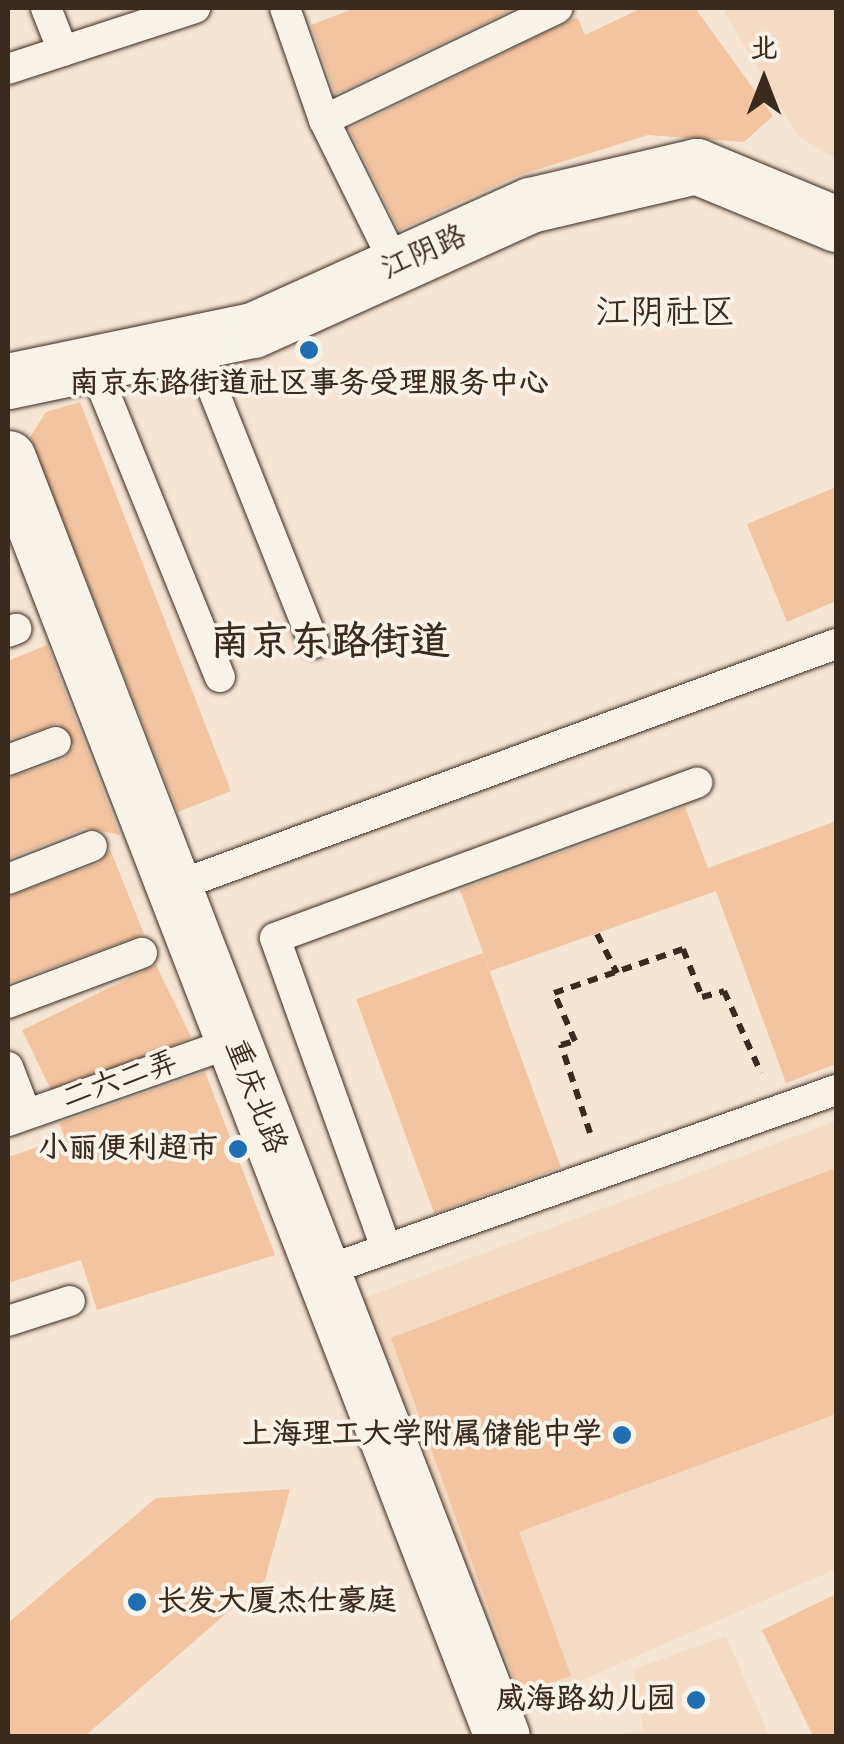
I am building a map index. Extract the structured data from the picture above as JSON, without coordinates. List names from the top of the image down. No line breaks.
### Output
{"streets":{"street":["江阴路","重庆北路"],"lane":["二六二弄"]},"crossings":[["二六二弄","重庆北路"]],"districts":["江阴社区","南京东路街道"],"places":["南京东路街道社区事务受理服务中心","小丽便利超市","上海理工大学附属储能中学","长发大厦杰仕豪庭","威海路幼儿园"],"north":"top"}
